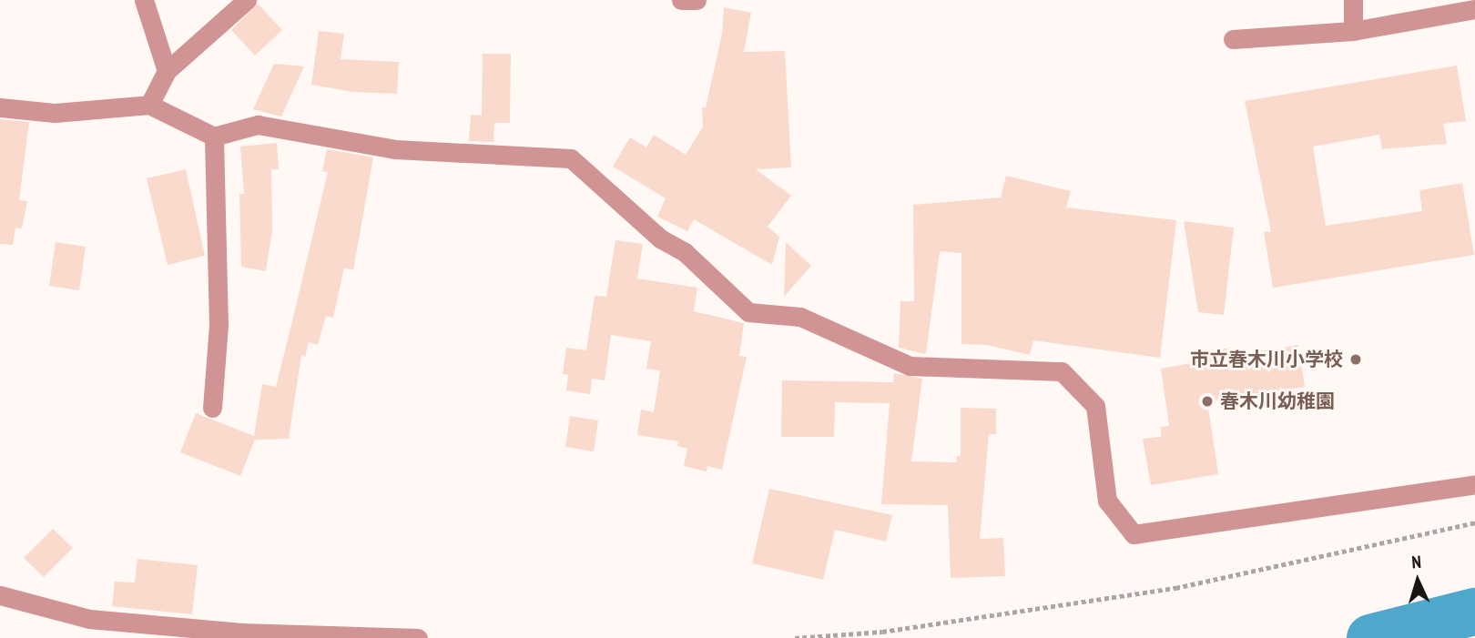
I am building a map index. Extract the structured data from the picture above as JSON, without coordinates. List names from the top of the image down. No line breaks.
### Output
{"places":["市立春木川小学校","春木川幼稚園"],"north":"top"}
